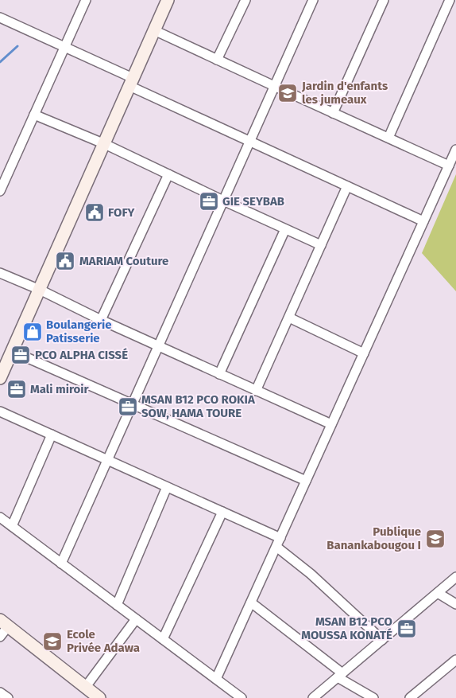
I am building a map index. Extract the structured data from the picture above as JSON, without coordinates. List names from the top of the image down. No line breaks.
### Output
{"places":{"school or university":["Jardin d'enfants les jumeaux","Publique Banankabougou I","Ecole Privée Adawa"],"office":["GIE SEYBAB","PCO ALPHA CISSÉ","Mali miroir","MSAN B12 PCO ROKIA SOW, HAMA TOURE","MSAN B12 PCO MOUSSA KONATÉ"],"public building":["FOFY","MARIAM Couture"],"shop":["Boulangerie Patisserie"]}}
